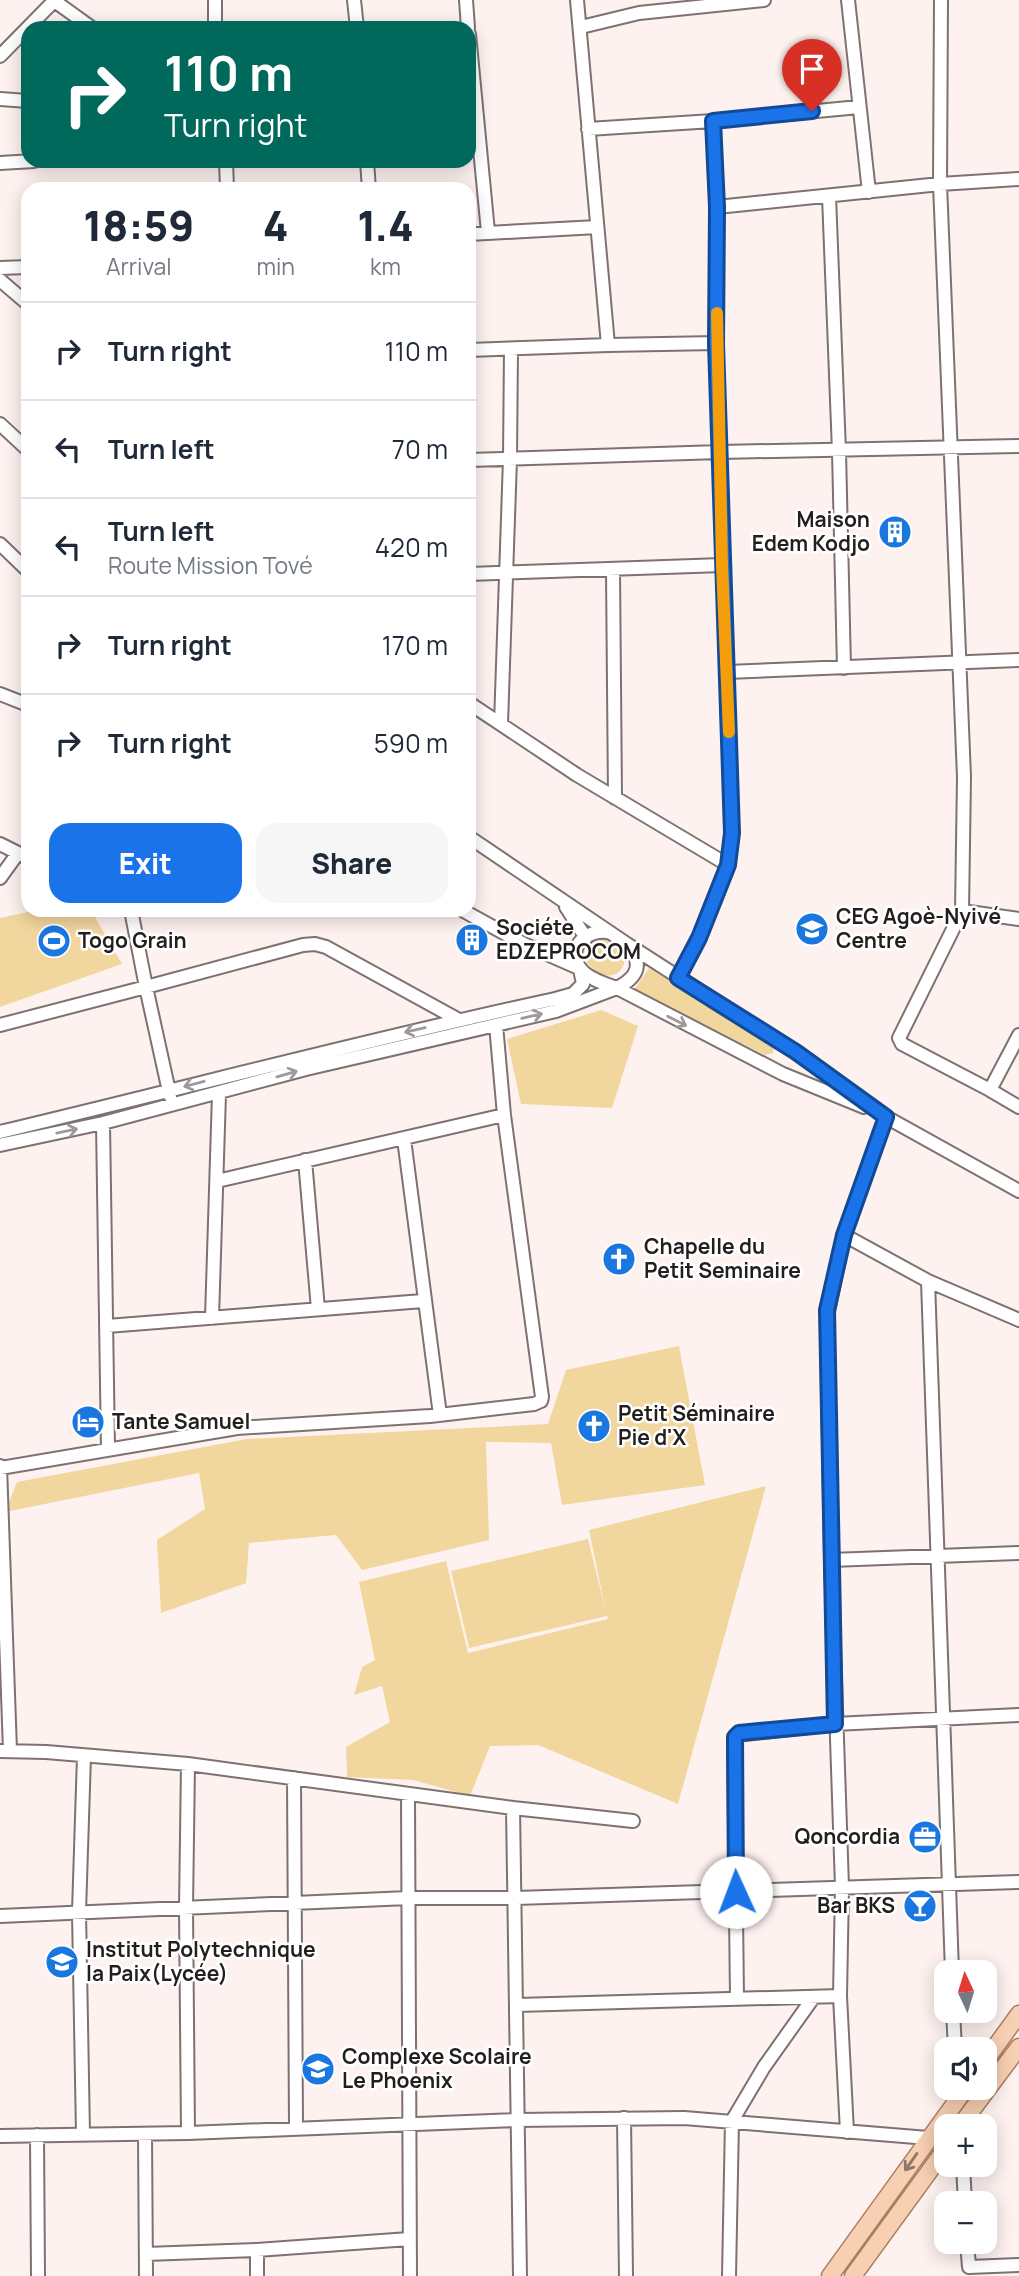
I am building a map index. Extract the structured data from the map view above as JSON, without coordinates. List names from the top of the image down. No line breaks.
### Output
{"places":{"building":["Maison Edem Kodjo","Sociéte EDZEPROCOM"],"school or university":["CEG Agoè-Nyivé Centre","Institut Polytechnique la Paix(Lycée)","Complexe Scolaire Le Phoenix"],"sports":["Togo Grain"],"church":["Chapelle du Petit Seminaire","Petit Séminaire Pie d'X"],"hotel":["Tante Samuel"],"office":["Qoncordia"],"bar":["Bar BKS"]},"north":"top","page":{"turn":["110 m","Turn right"],"eta":["18:59","Arrival","4","min","1.4","km"],"list":[{"name":"Turn right","value":"110 m"},{"name":"Turn left","value":"70 m"},{"name":"Turn left","note":"Route Mission Tové","value":"420 m"},{"name":"Turn right","value":"170 m"},{"name":"Turn right","value":"590 m"}],"buttons":["Exit","Share"],"map_buttons":["+","−"]}}
